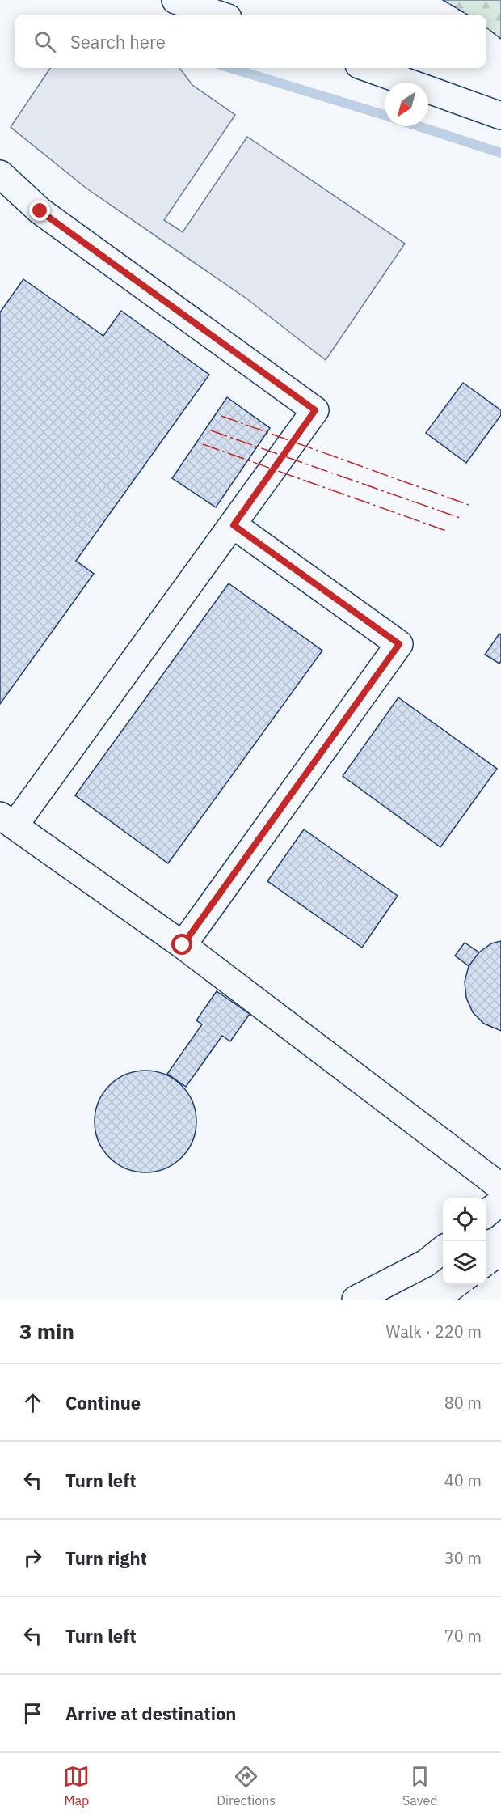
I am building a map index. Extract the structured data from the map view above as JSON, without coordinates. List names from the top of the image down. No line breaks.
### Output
{"north":"bottom left","page":{"search":"Search here","heading":["3 min","Walk · 220 m"],"list":[["Continue","80 m"],["Turn left","40 m"],["Turn right","30 m"],["Turn left","70 m"],"Arrive at destination"],"nav":["Map","Directions","Saved"]}}
